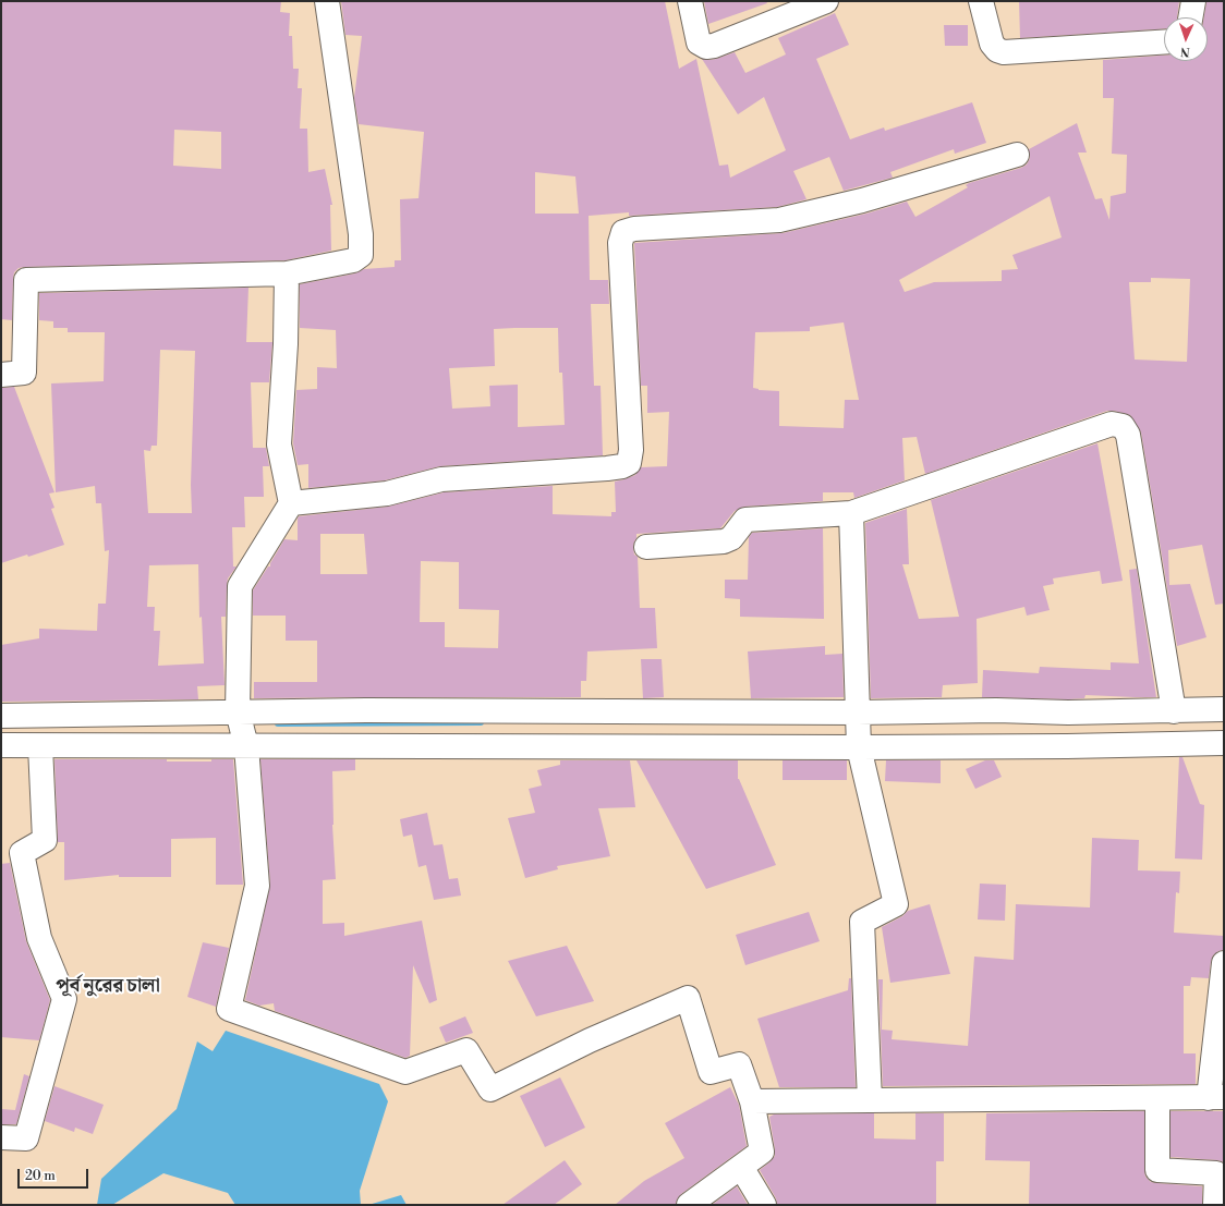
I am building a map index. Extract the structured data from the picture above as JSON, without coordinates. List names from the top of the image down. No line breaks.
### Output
{"districts":["পূর্ব নুরের চালা"],"scale_bar":"20 m","north":"bottom"}
